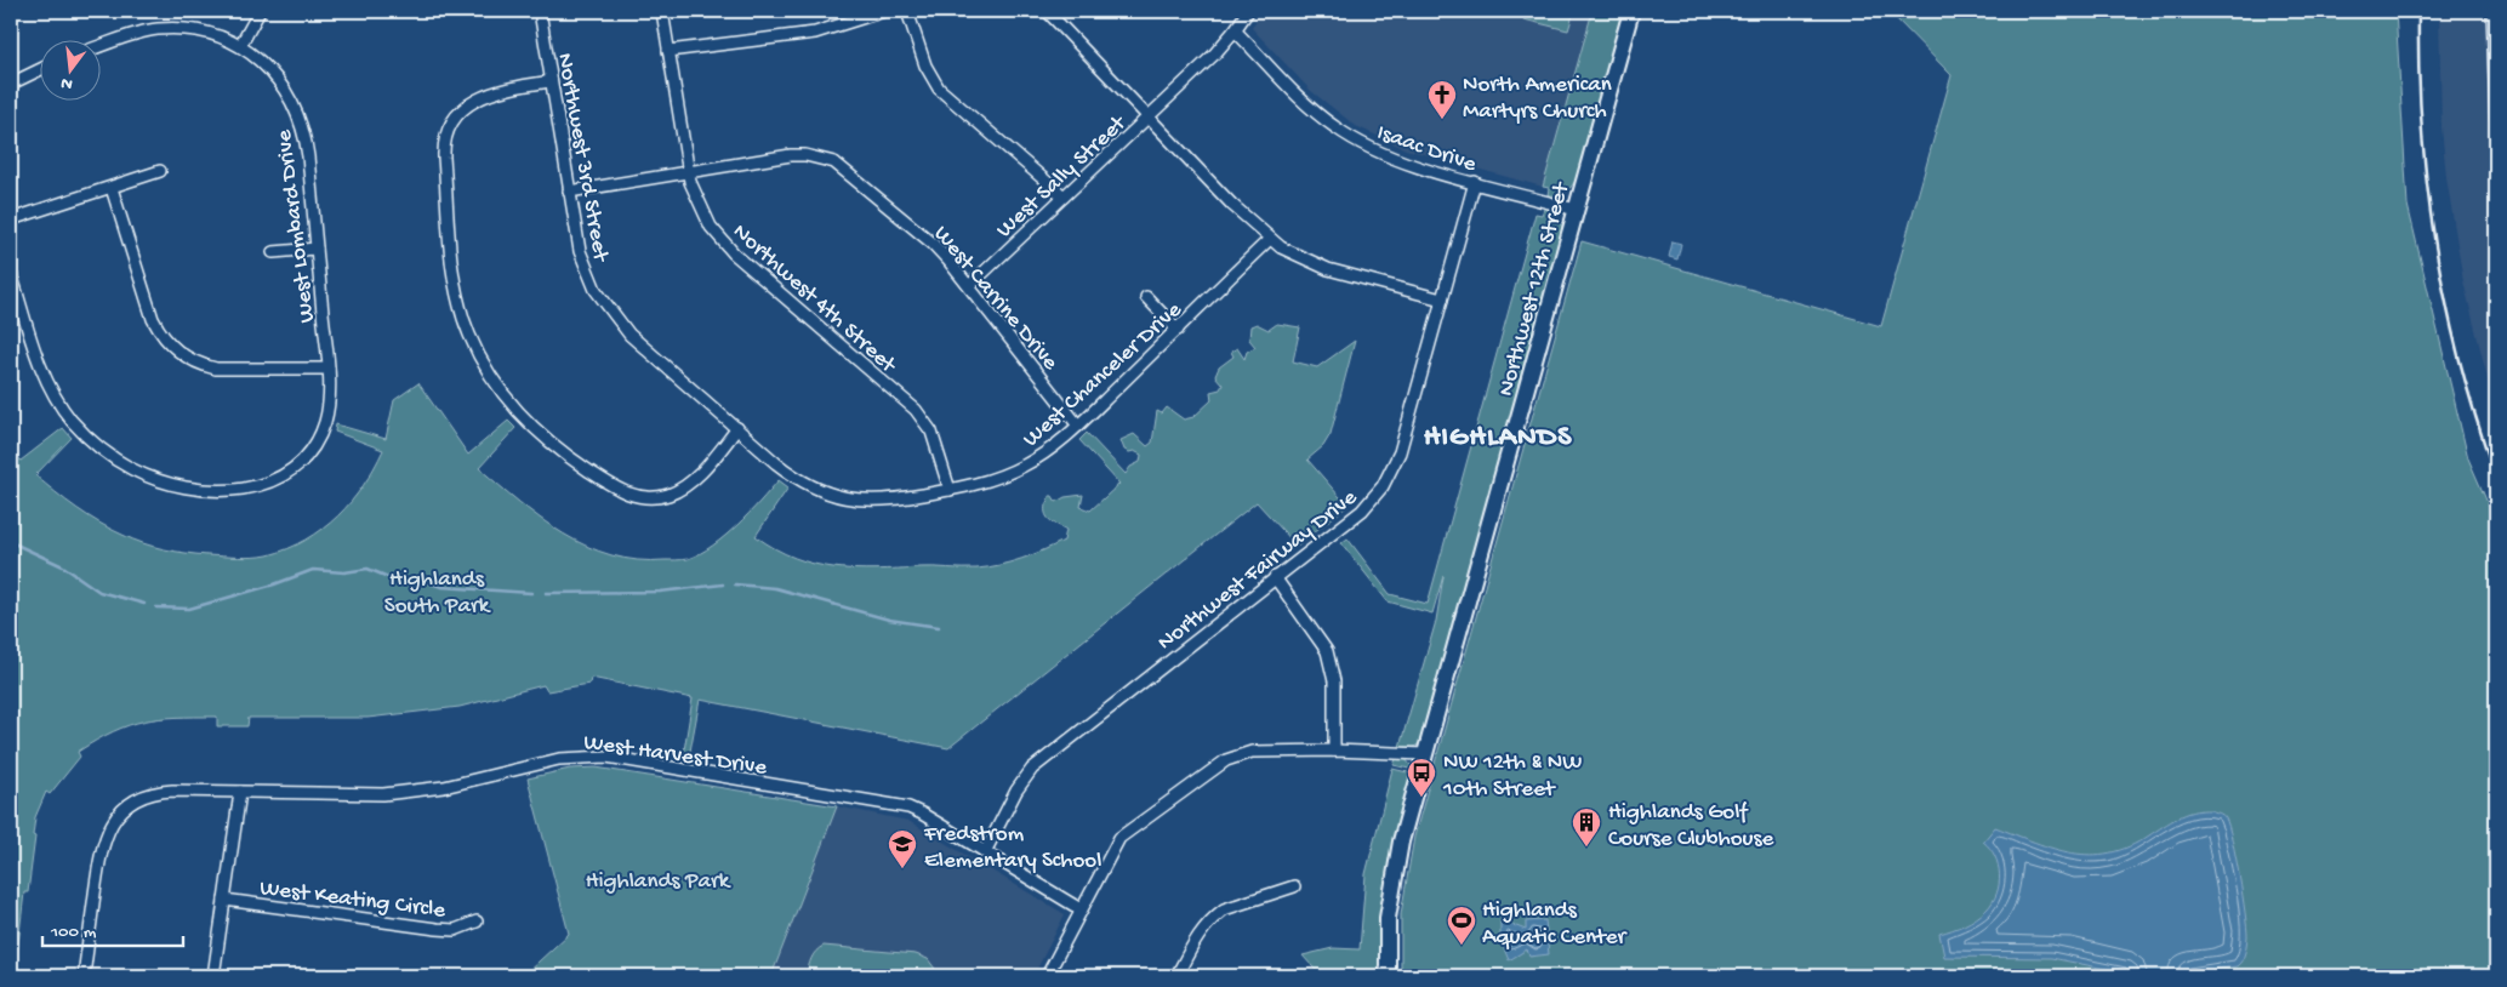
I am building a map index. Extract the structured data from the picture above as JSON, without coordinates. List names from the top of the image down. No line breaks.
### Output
{"streets":{"main road":["Northwest 12th Street"],"street":["Isaac Drive","Northwest 3rd Street","West Sally Street","West Lombard Drive","Northwest 4th Street","West Carrine Drive","West Chanceler Drive","Northwest Fairway Drive","West Harvest Drive","West Keating Circle"]},"crossings":[["Isaac Drive","West Sally Street"],["Isaac Drive","Northwest 12th Street"],["Isaac Drive","Northwest Fairway Drive"],["Northwest 3rd Street","West Carrine Drive"],["Northwest 3rd Street","West Chanceler Drive"],["West Sally Street","West Carrine Drive"],["Northwest 4th Street","West Carrine Drive"],["Northwest 4th Street","West Chanceler Drive"],["West Carrine Drive","West Chanceler Drive"],["Northwest Fairway Drive","West Harvest Drive"]],"districts":["HIGHLANDS"],"parks":["Highlands South Park","Highlands Park"],"places":{"church":["North American Martyrs Church"],"bus stop":["NW 12th & NW 10th Street"],"building":["Highlands Golf Course Clubhouse"],"school or university":["Fredstrom Elementary School"],"sports":["Highlands Aquatic Center"]},"scale_bar":"100 m","north":"bottom"}
